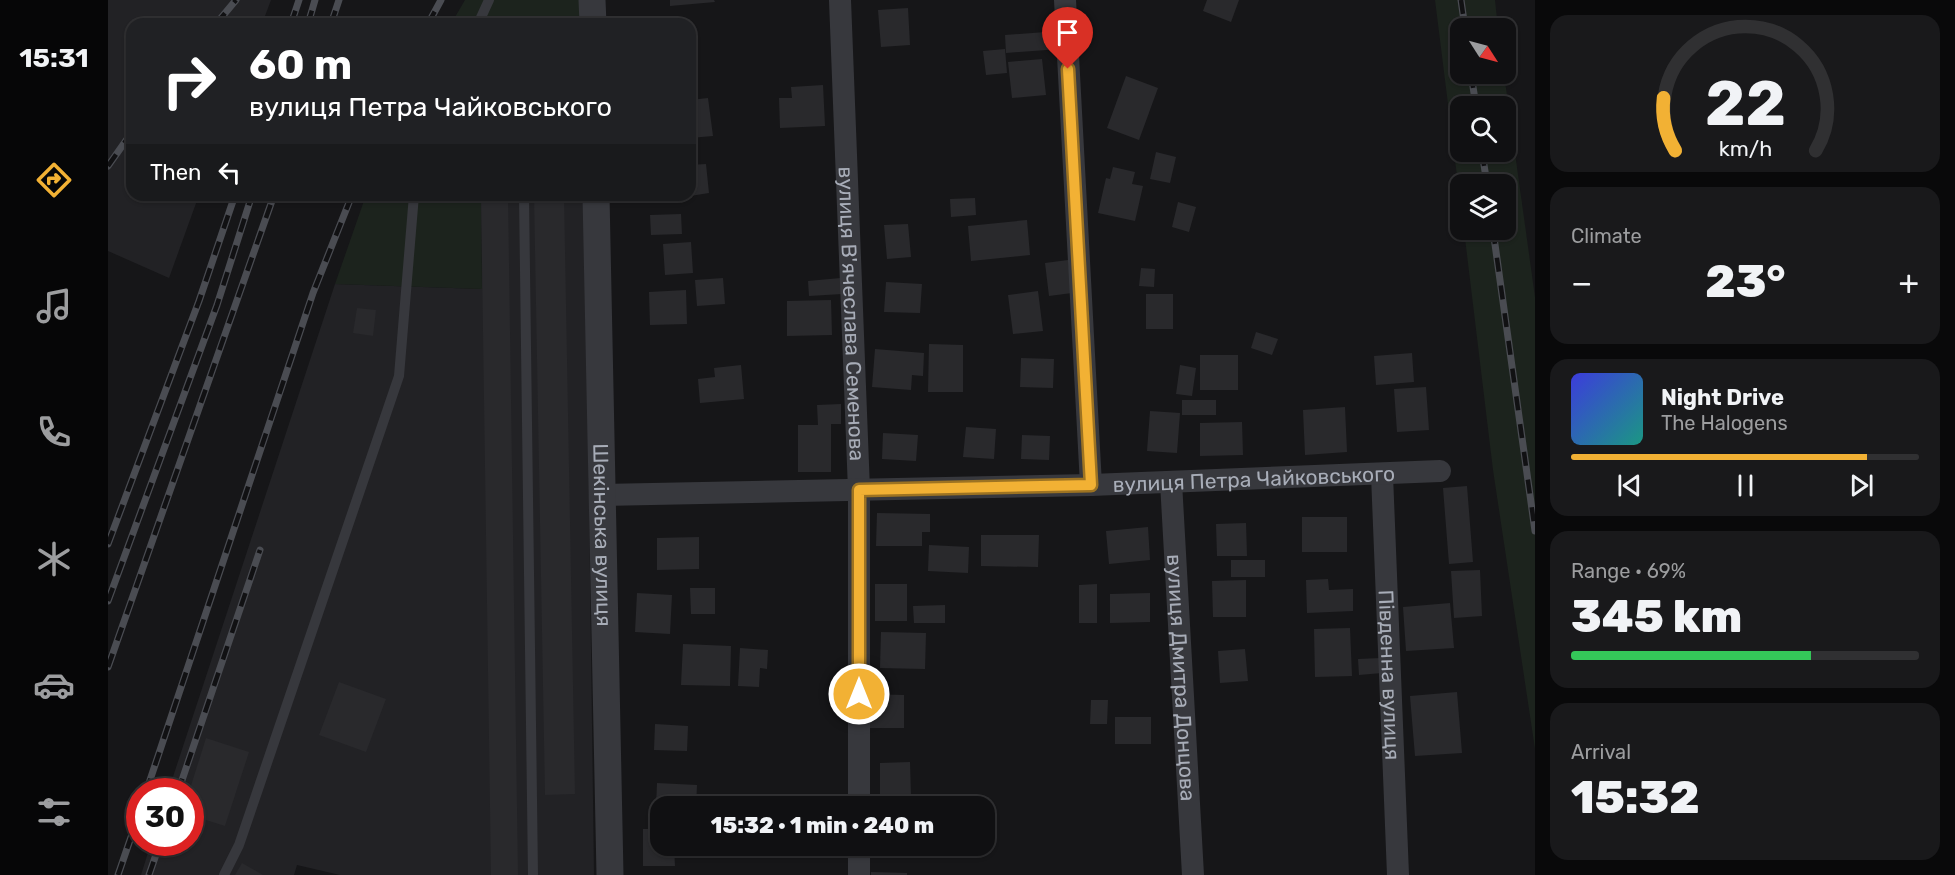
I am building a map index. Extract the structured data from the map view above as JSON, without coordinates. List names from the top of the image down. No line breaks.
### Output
{"streets":{"street":["вулиця В'ячеслава Семенова","вулиця Петра Чайковського","Шекінська вулиця","Південна вулиця","вулиця Дмитра Донцова"]},"crossings":[["вулиця В'ячеслава Семенова","вулиця Петра Чайковського"],["вулиця Петра Чайковського","Шекінська вулиця"],["вулиця Петра Чайковського","Південна вулиця"],["вулиця Петра Чайковського","вулиця Дмитра Донцова"]],"north":"bottom right","page":{"tabs":"15:31","turn":["60 m","вулиця Петра Чайковського"],"then":"Then","tile":["Climate",["Range · 69%","345 km"],["Arrival","15:32"]],"heat":["−","23°","+"],"song":["Night Drive","The Halogens"],"limit":"30","trip":"15:32 · 1 min · 240 m","gauge":["22","km/h"]}}
